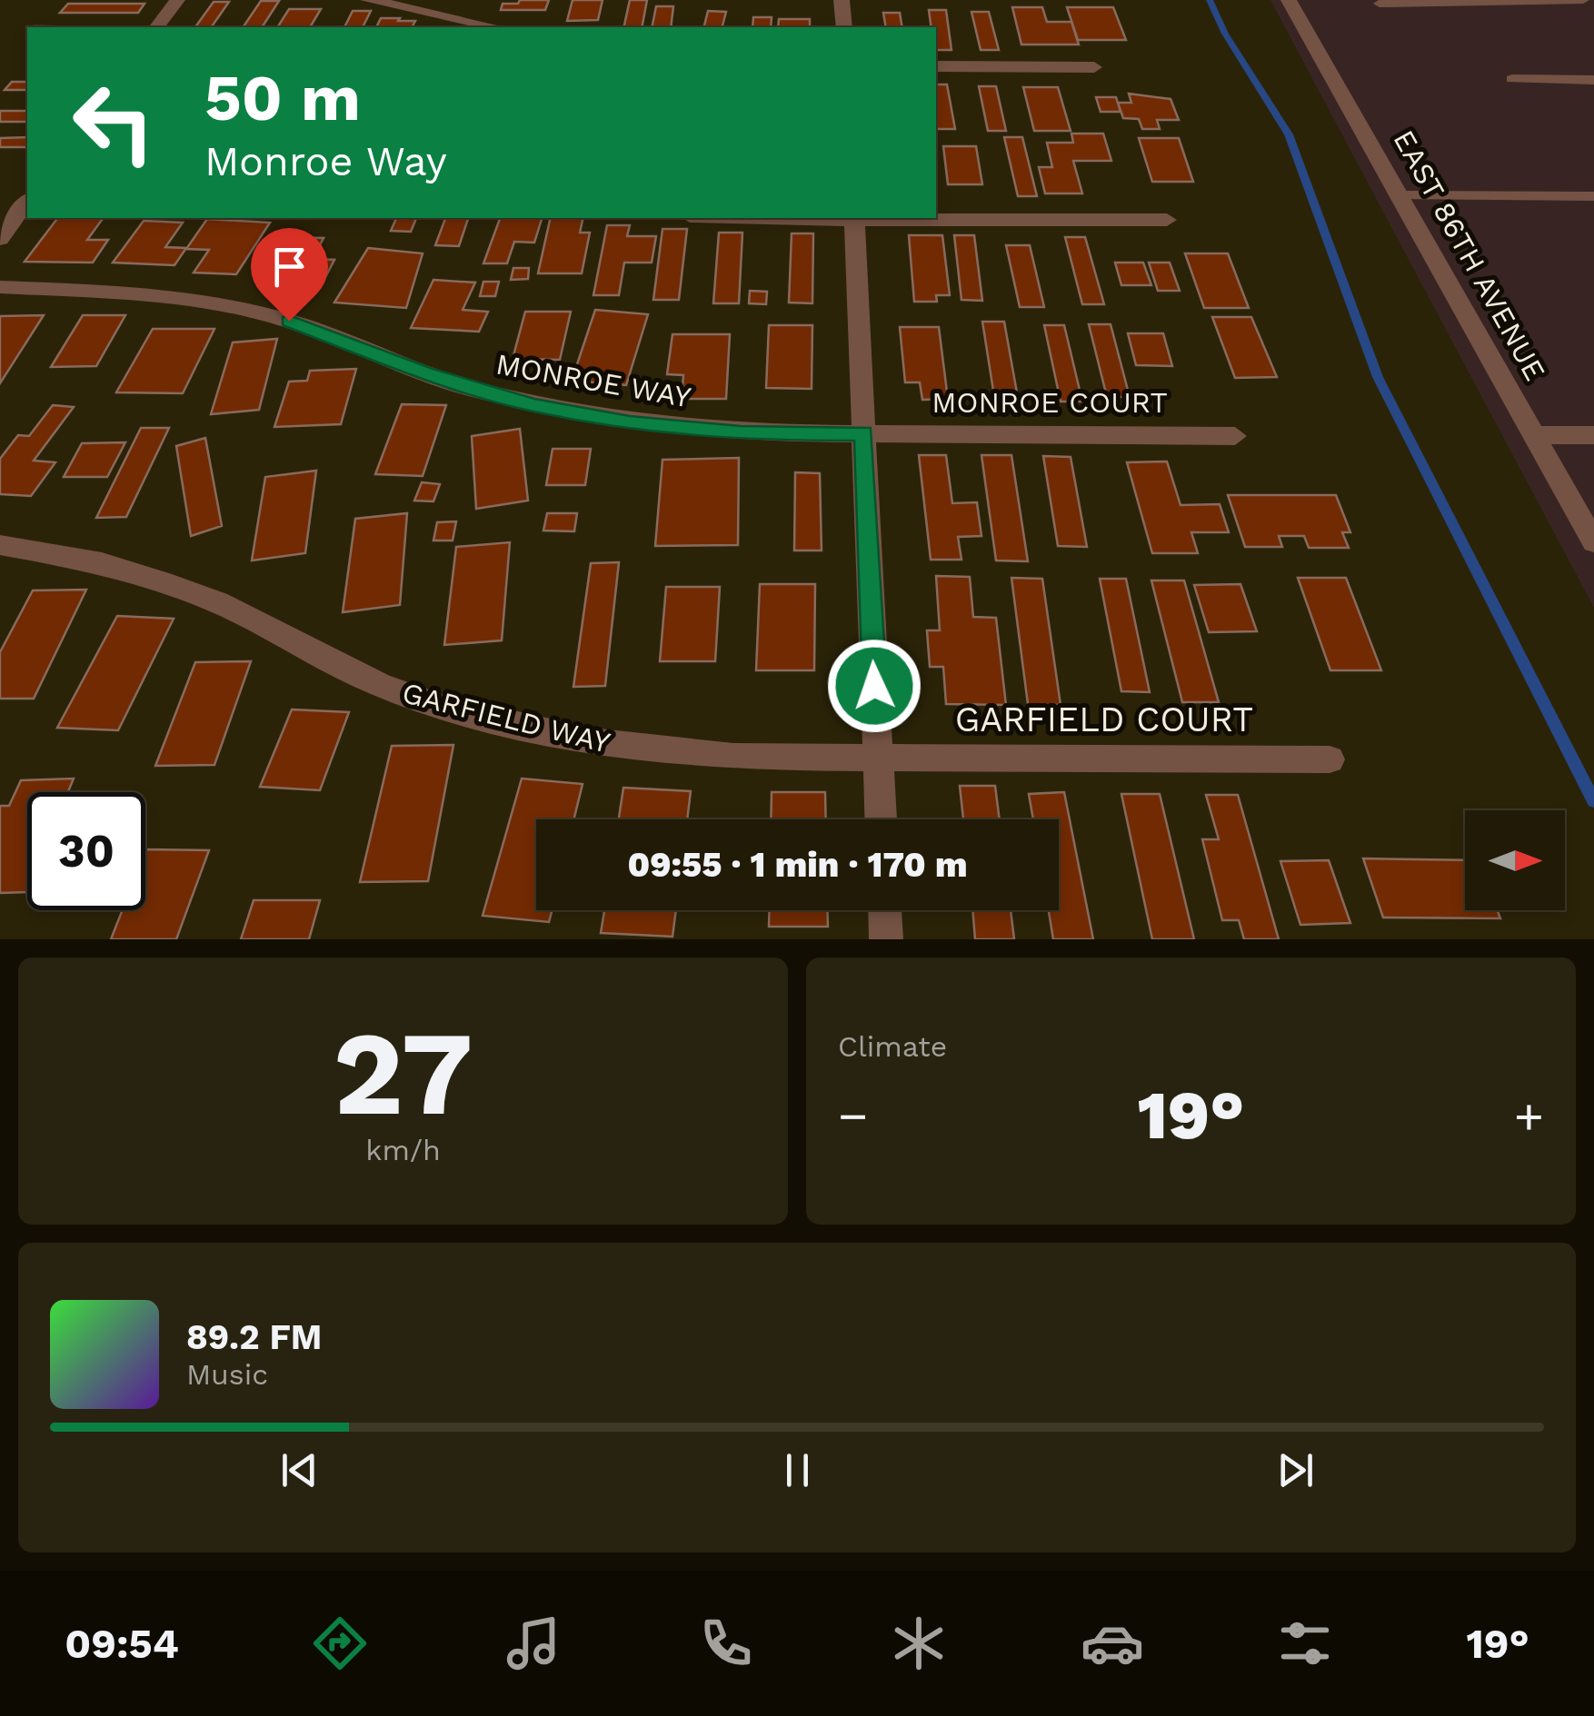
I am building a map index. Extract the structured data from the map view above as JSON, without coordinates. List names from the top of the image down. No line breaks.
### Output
{"streets":{"street":["EAST 86TH AVENUE","MONROE WAY","MONROE COURT","GARFIELD WAY","GARFIELD COURT"]},"crossings":[["MONROE WAY","MONROE COURT"],["GARFIELD WAY","GARFIELD COURT"]],"north":"right","page":{"turn":["50 m","Monroe Way"],"limit":"30","trip":"09:55 · 1 min · 170 m","tile":[["27","km/h"],"Climate"],"heat":["−","19°","+"],"song":["89.2 FM","Music"],"tabs":["09:54","19°"]}}
